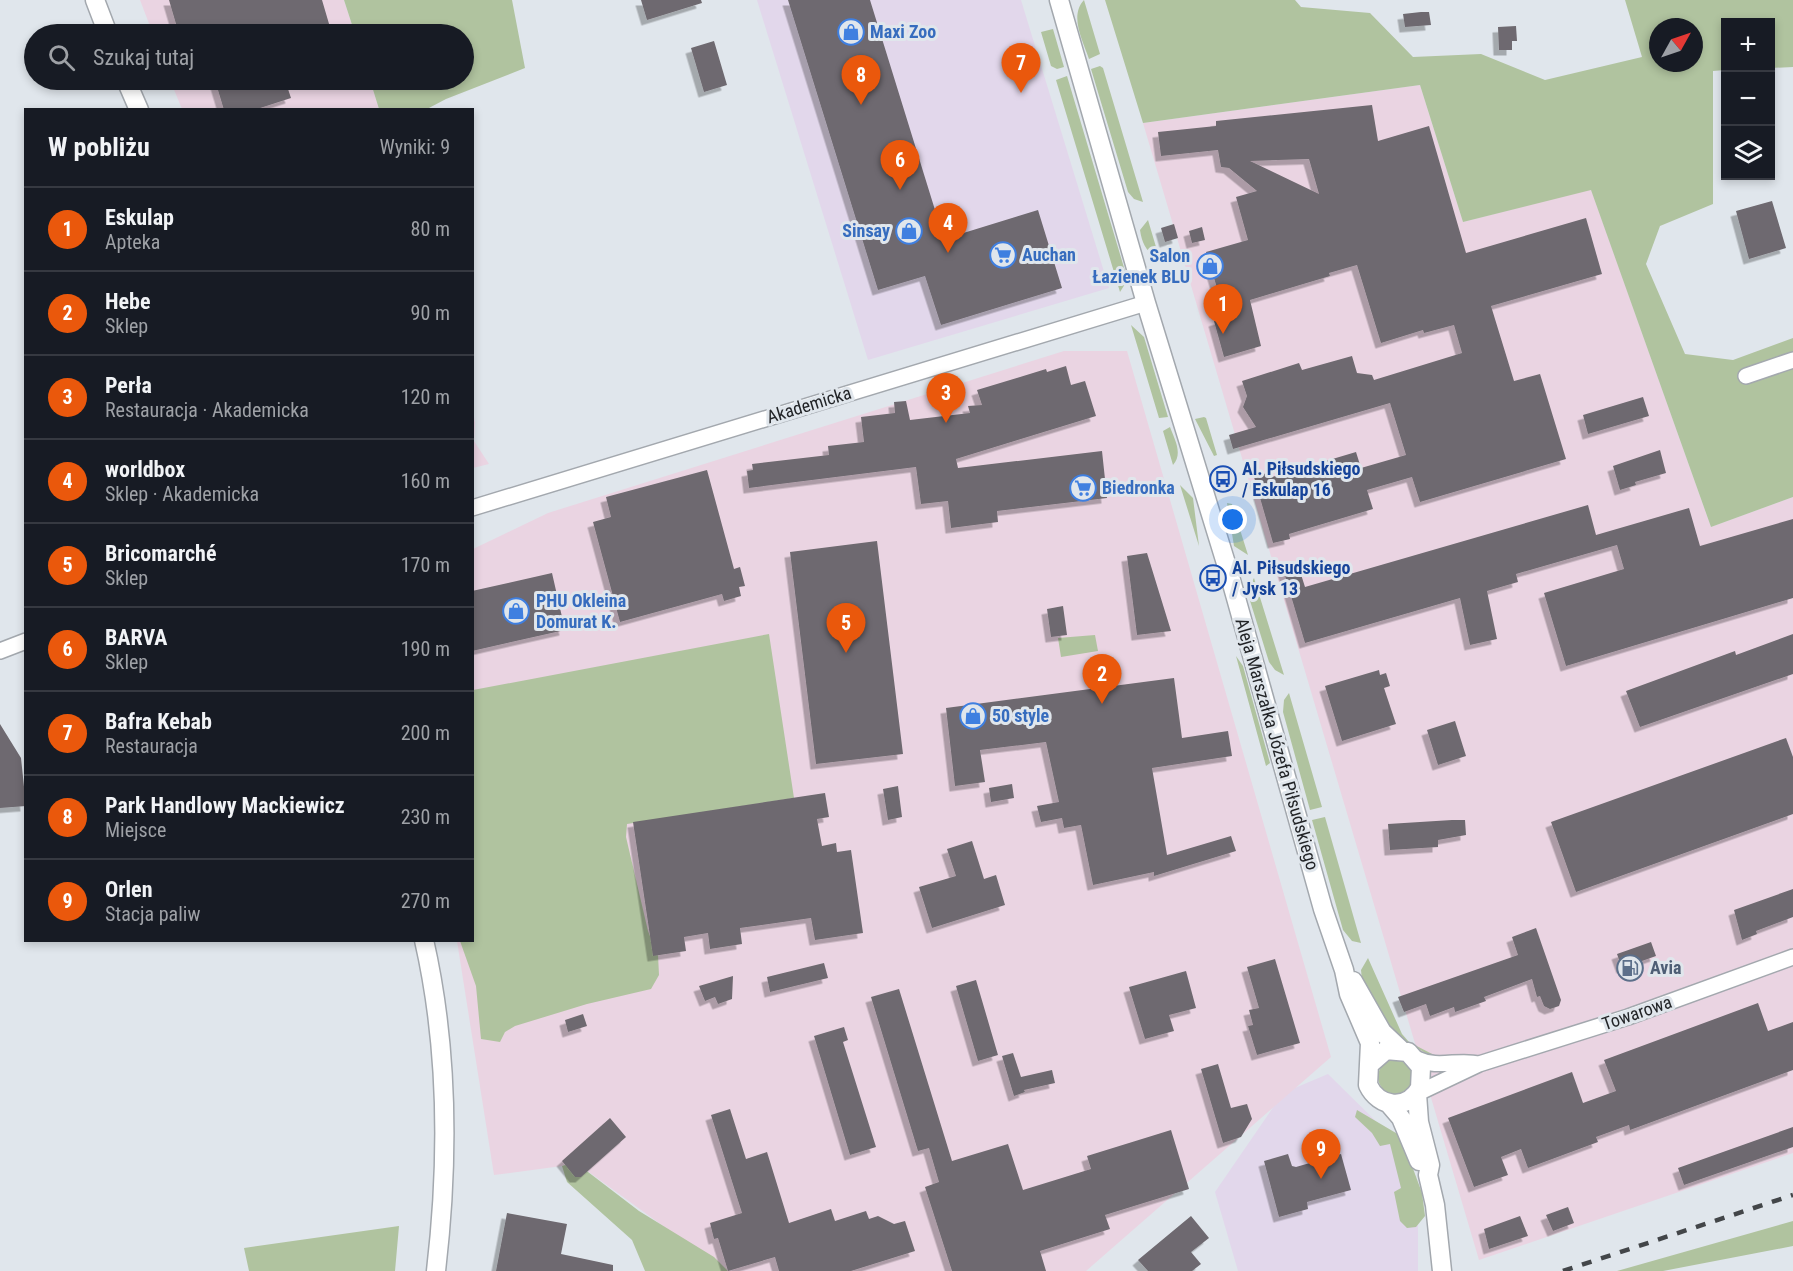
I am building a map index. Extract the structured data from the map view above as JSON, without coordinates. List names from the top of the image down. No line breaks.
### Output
{"streets":{"street":["Akademicka","Aleja Marszałka Józefa Piłsudskiego","Towarowa"]},"crossings":[["Akademicka","Aleja Marszałka Józefa Piłsudskiego"],["Aleja Marszałka Józefa Piłsudskiego","Towarowa"]],"places":{"shop":["Maxi Zoo","Sinsay","Salon Łazienek BLU","PHU Okleina Domurat K.","50 style"],"supermarket":["Auchan","Biedronka"],"bus stop":["Al. Piłsudskiego / Eskulap 16","Al. Piłsudskiego / Jysk 13"],"fuel station":["Avia"]},"north":"top right","page":{"map_buttons":["+","−"],"search":"Szukaj tutaj","pins":["7","8","6","4","1","3","5","2","9"],"heading":["W pobliżu","Wyniki: 9"],"list":[{"mark":"1","name":"Eskulap","note":"Apteka","value":"80 m"},{"mark":"2","name":"Hebe","note":"Sklep","value":"90 m"},{"mark":"3","name":"Perła","note":"Restauracja · Akademicka","value":"120 m"},{"mark":"4","name":"worldbox","note":"Sklep · Akademicka","value":"160 m"},{"mark":"5","name":"Bricomarché","note":"Sklep","value":"170 m"},{"mark":"6","name":"BARVA","note":"Sklep","value":"190 m"},{"mark":"7","name":"Bafra Kebab","note":"Restauracja","value":"200 m"},{"mark":"8","name":"Park Handlowy Mackiewicz","note":"Miejsce","value":"230 m"},{"mark":"9","name":"Orlen","note":"Stacja paliw","value":"270 m"}]}}
